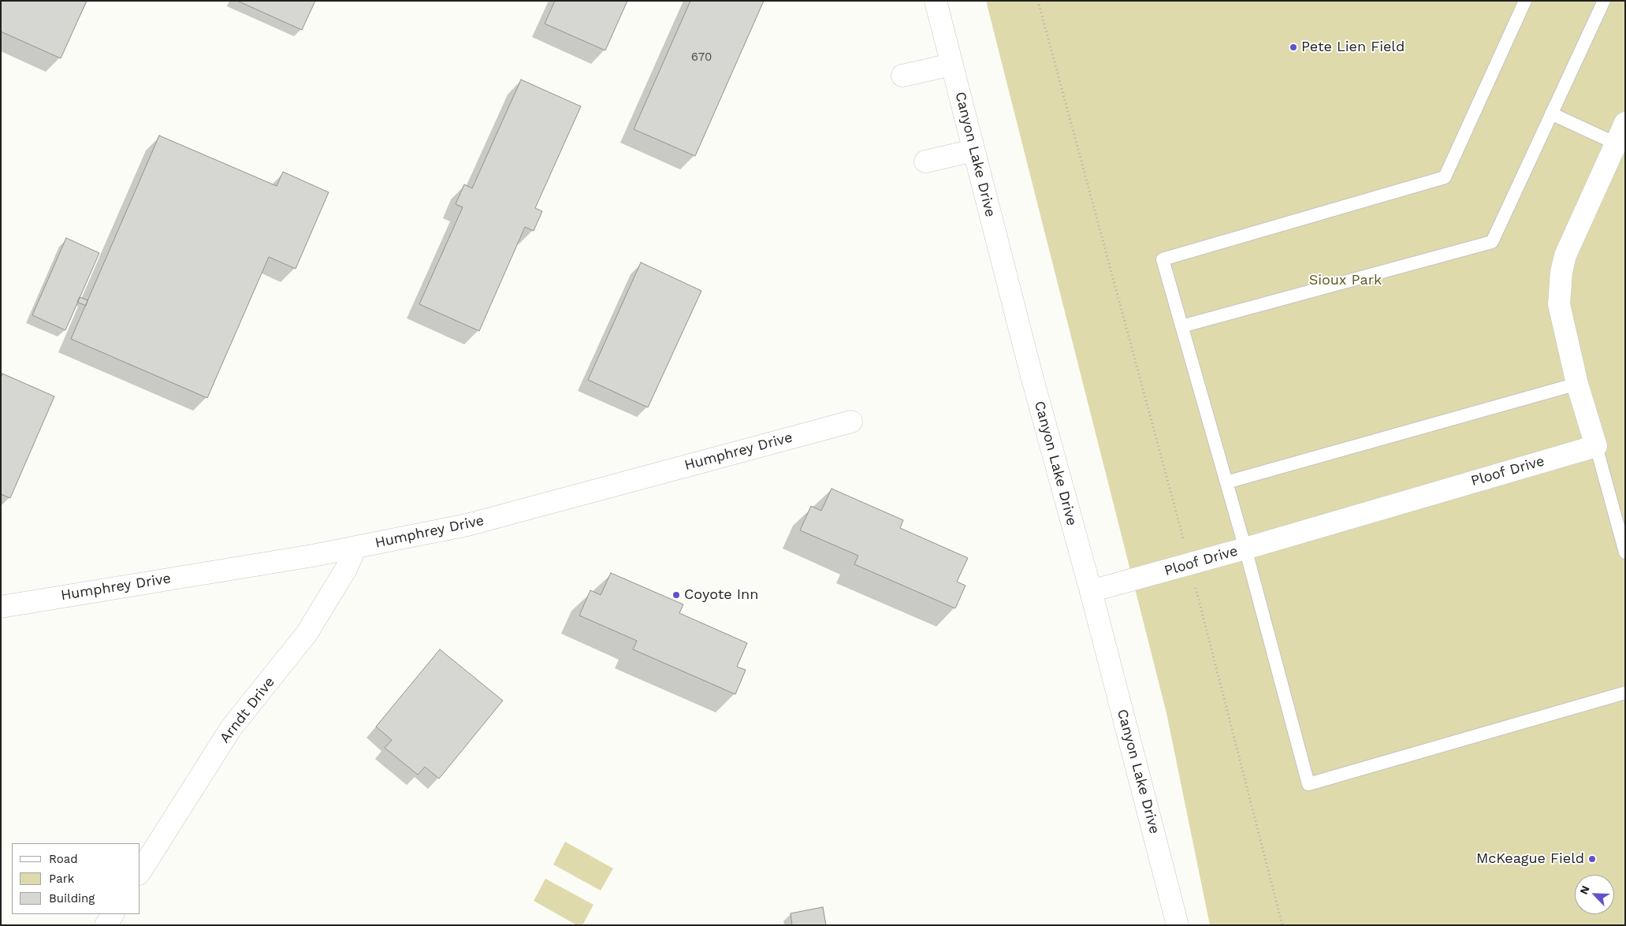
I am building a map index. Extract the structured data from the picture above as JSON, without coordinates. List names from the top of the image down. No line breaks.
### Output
{"streets":{"street":["Canyon Lake Drive","Humphrey Drive","Ploof Drive","Arndt Drive"]},"crossings":[["Canyon Lake Drive","Ploof Drive"],["Humphrey Drive","Arndt Drive"]],"parks":["Sioux Park"],"places":["Pete Lien Field","Coyote Inn","McKeague Field"],"house_numbers":["670"],"legend":["Road","Park","Building"],"north":"top left"}
